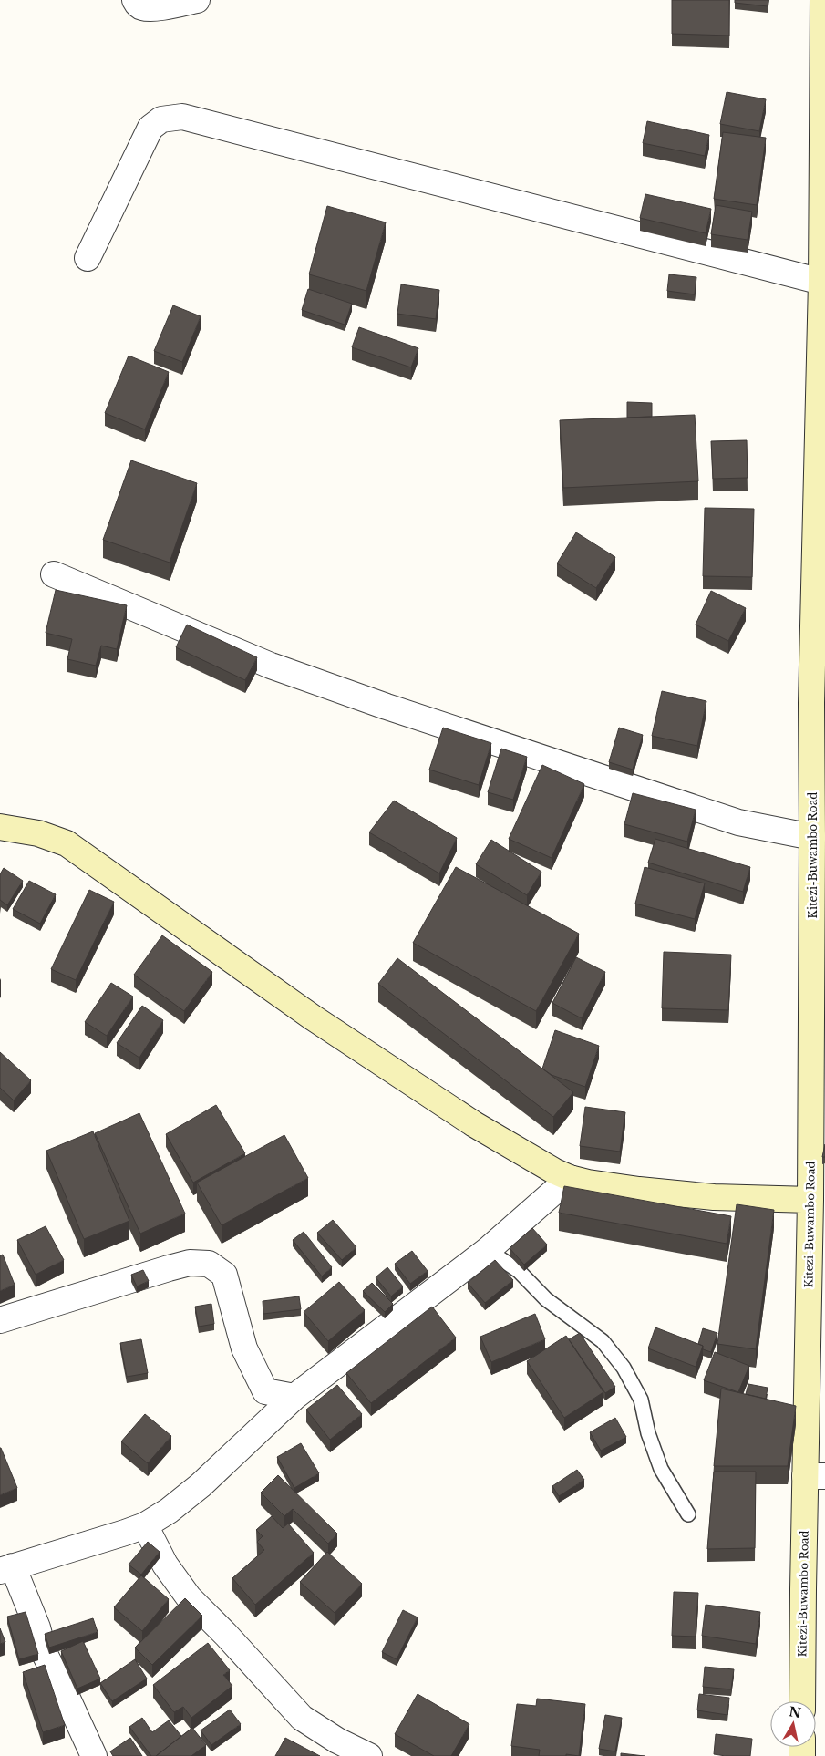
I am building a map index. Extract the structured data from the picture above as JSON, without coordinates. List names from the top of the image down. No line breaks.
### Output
{"streets":{"street":["Kitezi-Buwambo Road"]},"north":"top"}
